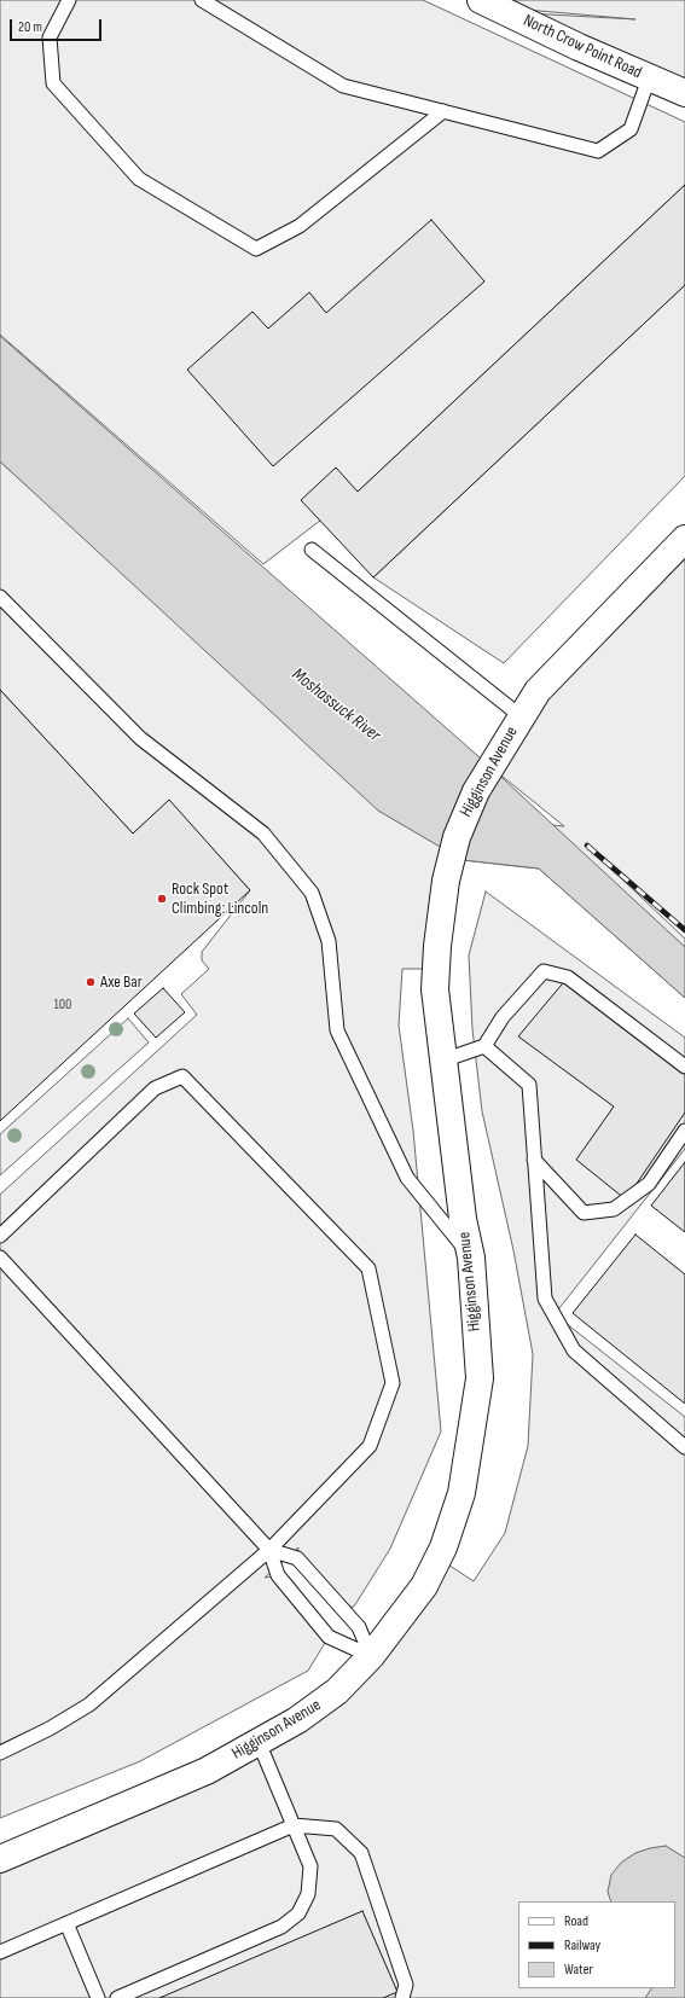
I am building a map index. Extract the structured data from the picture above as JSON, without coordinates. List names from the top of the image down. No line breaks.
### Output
{"streets":{"street":["North Crow Point Road","Higginson Avenue"]},"water":["Moshassuck River"],"places":["Rock Spot Climbing: Lincoln","Axe Bar"],"house_numbers":["100"],"legend":["Road","Railway","Water"],"scale_bar":"20 m"}
